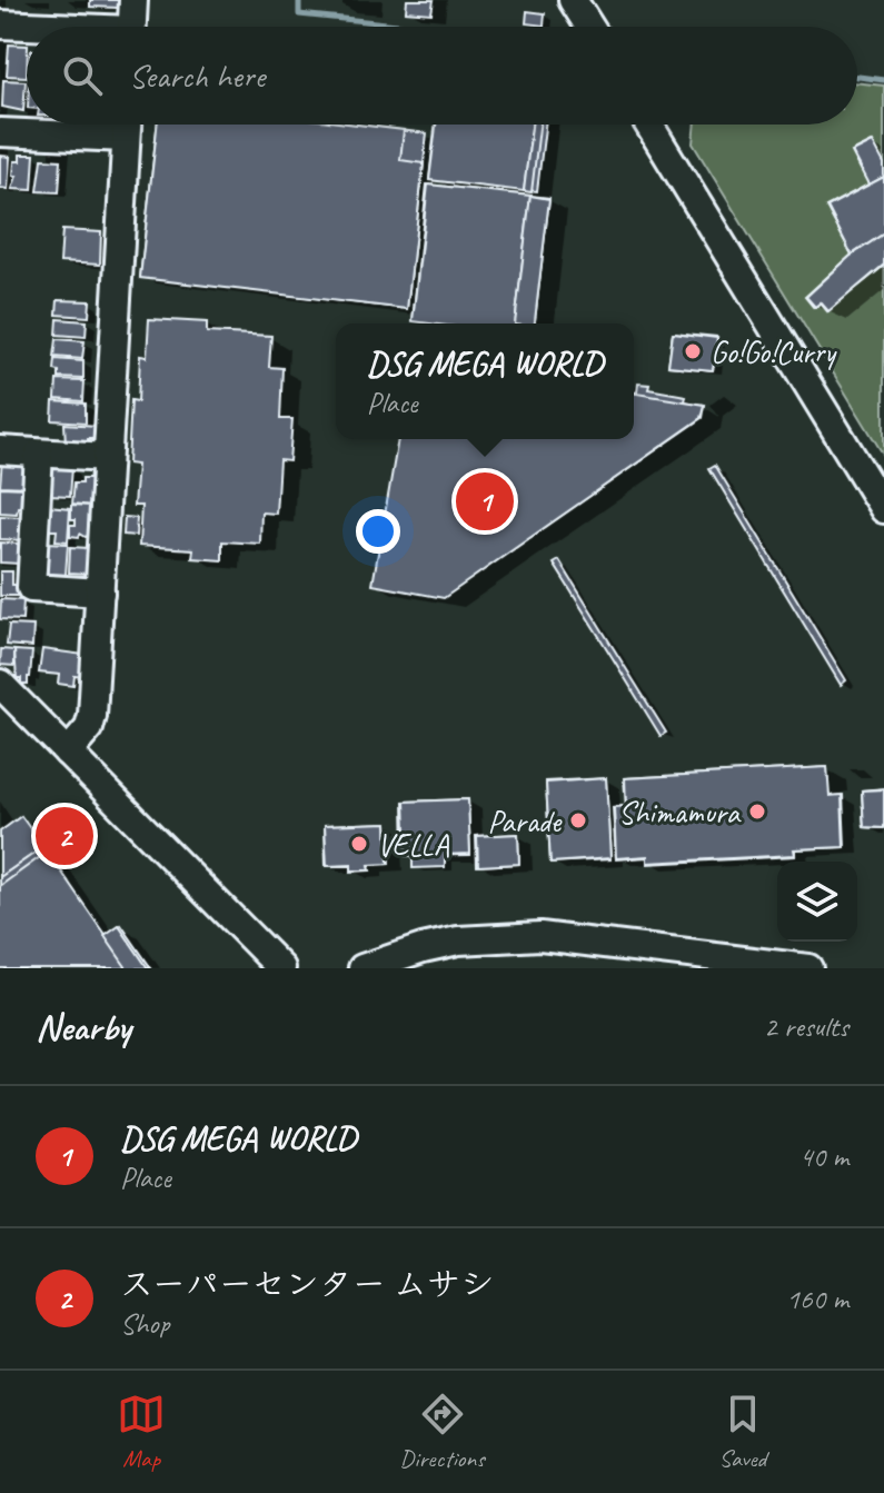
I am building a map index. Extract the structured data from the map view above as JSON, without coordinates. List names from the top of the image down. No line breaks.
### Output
{"places":["Go!Go!Curry","Shimamura","Parade","VELLA"],"page":{"search":"Search here","popup":["DSG MEGA WORLD","Place"],"pins":["1","2"],"heading":["Nearby","2 results"],"list":[{"mark":"1","name":"DSG MEGA WORLD","note":"Place","value":"40 m"},{"mark":"2","name":"スーパーセンター ムサシ","note":"Shop","value":"160 m"}],"nav":["Map","Directions","Saved"]}}
